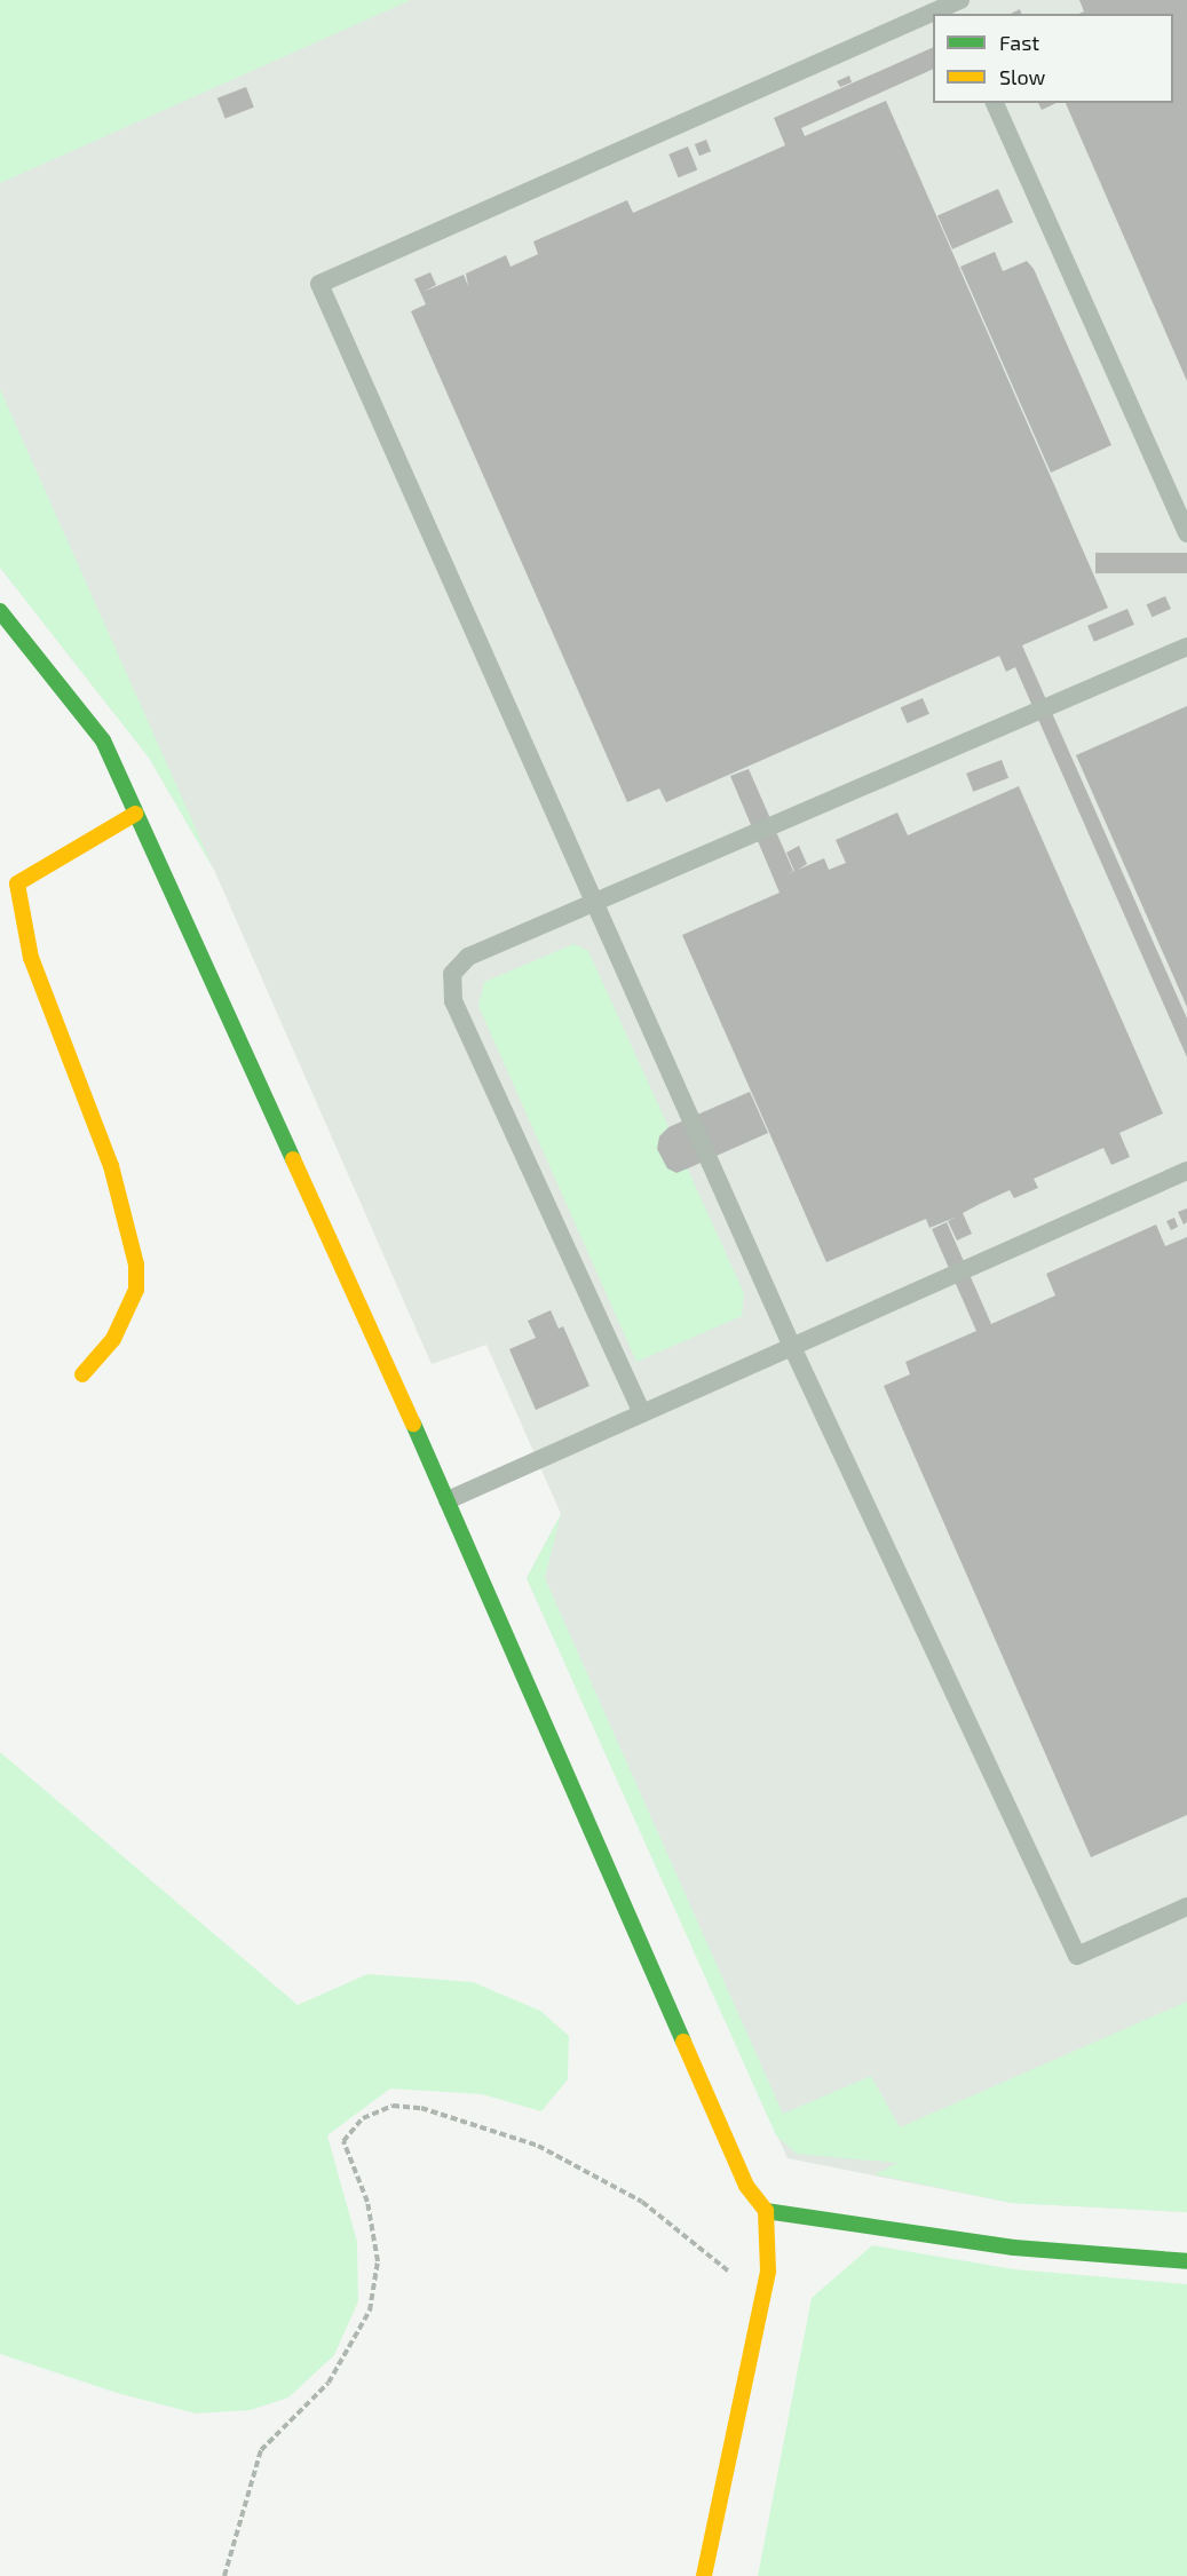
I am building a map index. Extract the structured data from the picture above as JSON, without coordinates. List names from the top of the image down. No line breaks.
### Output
{"legend":["Fast","Slow"]}
